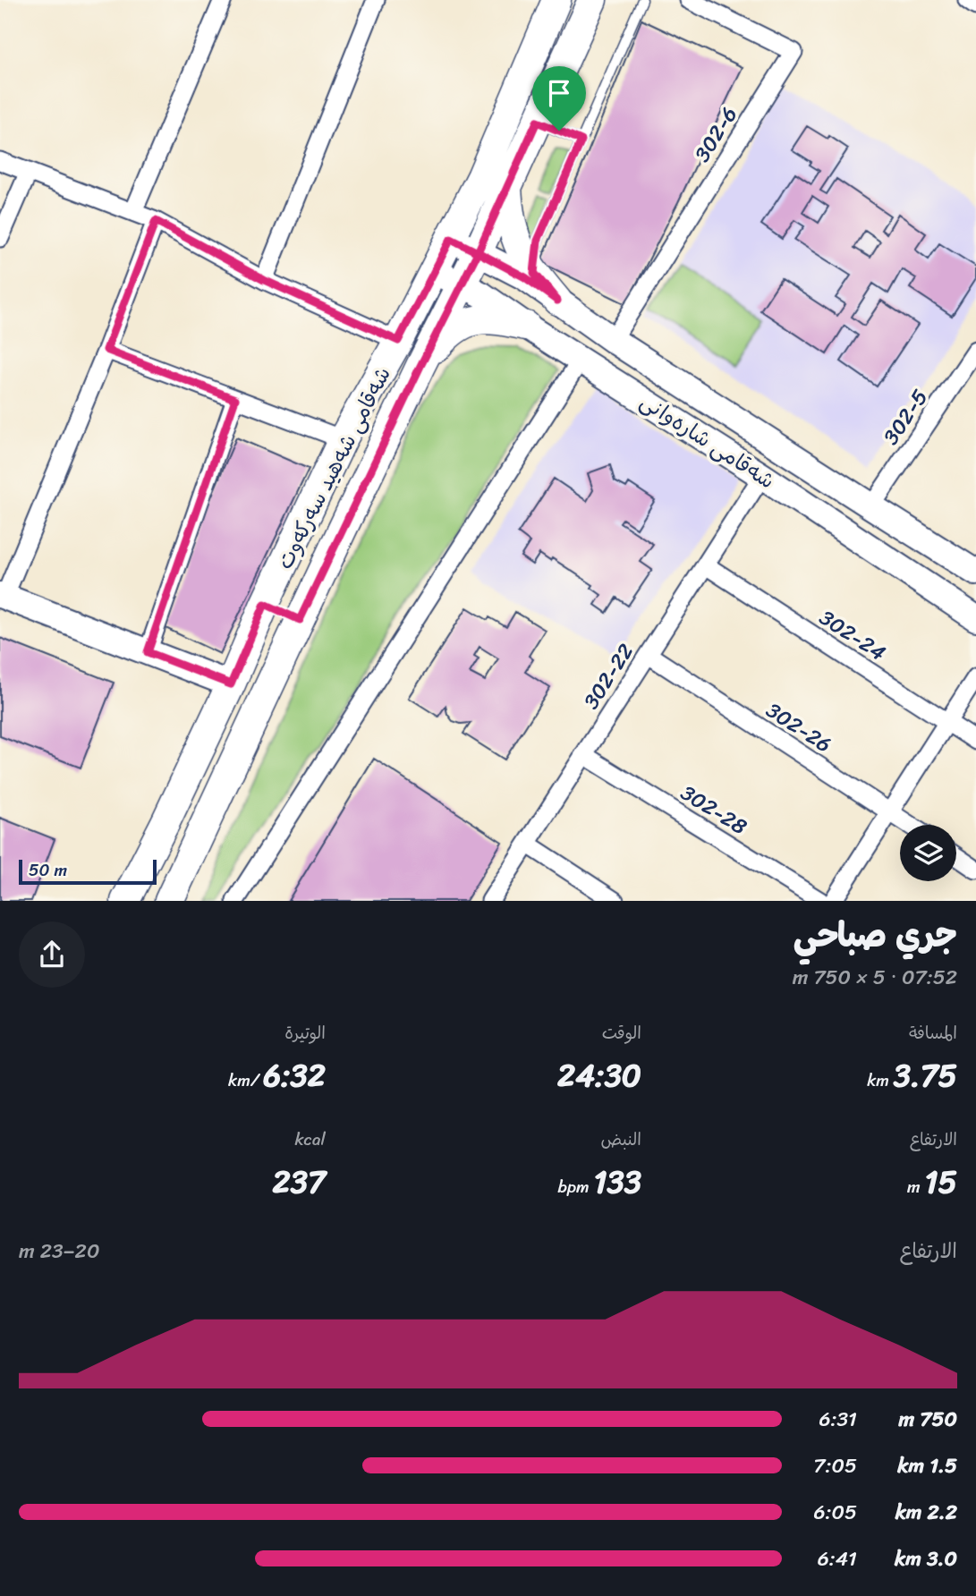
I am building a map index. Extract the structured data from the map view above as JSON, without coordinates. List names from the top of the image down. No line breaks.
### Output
{"streets":{"main road":["شەقامی شارەوانی","شەقامی شەهید سەرکەوت"],"street":["302-6","302-5","302-24","302-22","302-26","302-28"]},"crossings":[["302-6","شەقامی شارەوانی"],["302-5","شەقامی شارەوانی"],["شەقامی شارەوانی","شەقامی شەهید سەرکەوت"],["شەقامی شارەوانی","302-22"],["302-24","302-22"],["302-22","302-26"],["302-22","302-28"]],"scale_bar":"50 m","page":{"scale":"50 m","heading":["جري صباحي","07:52 · 5 × 750 m"],"stats":[["المسافة","3.75 km"],["الوقت","24:30"],["الوتيرة","6:32 /km"],["الارتفاع","15 m"],["النبض","133 bpm"],["kcal","237"]],"chart":["الارتفاع","20–23 m"],"list":[{"name":"750 m","note":"6:31"},{"name":"1.5 km","note":"7:05"},{"name":"2.2 km","note":"6:05"},{"name":"3.0 km","note":"6:41"}]}}
